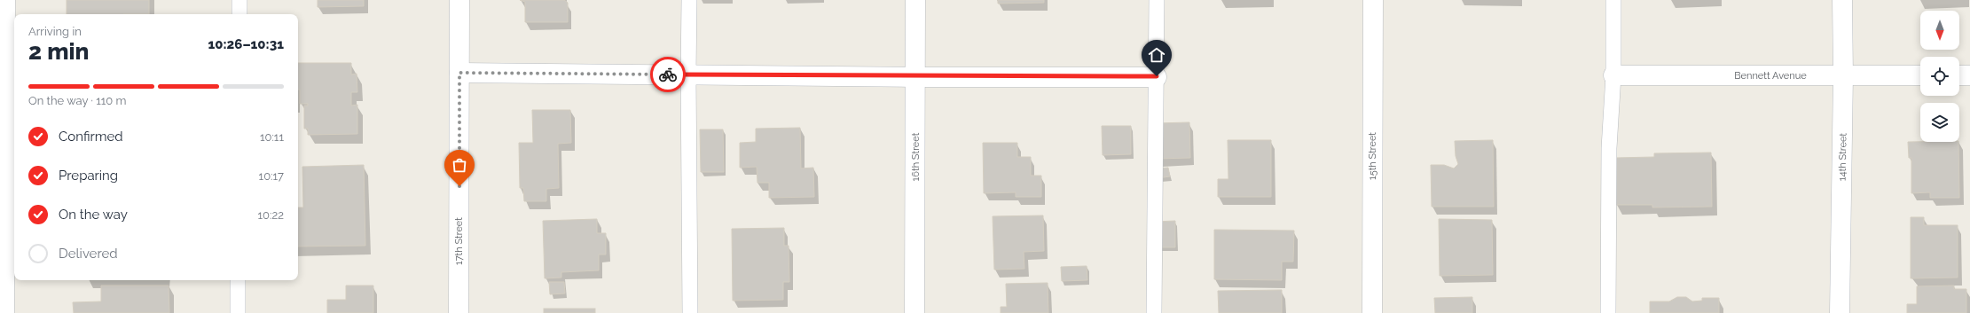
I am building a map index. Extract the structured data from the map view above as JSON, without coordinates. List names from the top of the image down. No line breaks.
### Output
{"streets":{"street":["Bennett Avenue","15th Street","16th Street","14th Street","17th Street"]},"crossings":[["Bennett Avenue","14th Street"]],"north":"bottom","page":{"heading":["2 min","Arriving in","10:26–10:31"],"bar":"On the way · 110 m","list":[["Confirmed","10:11"],["Preparing","10:17"],["On the way","10:22"],"Delivered"]}}
